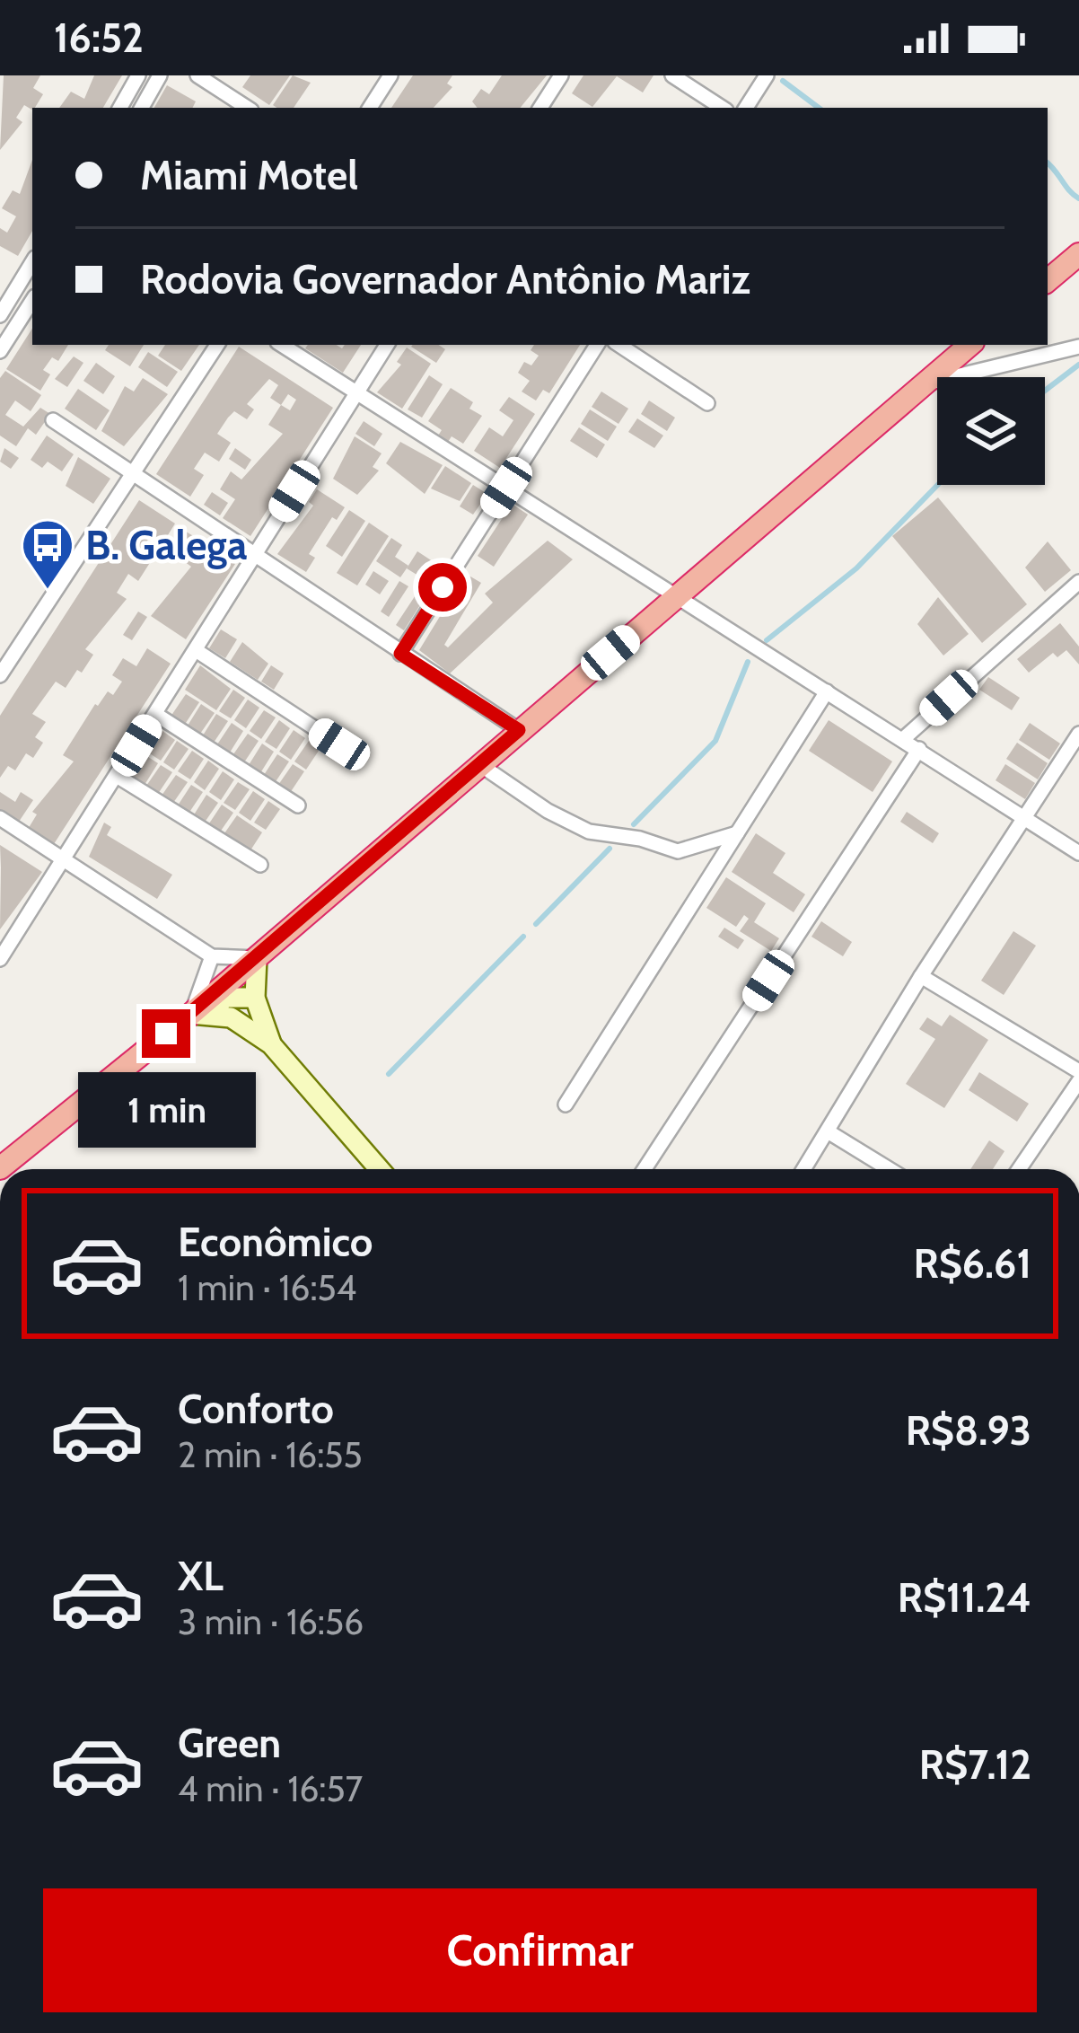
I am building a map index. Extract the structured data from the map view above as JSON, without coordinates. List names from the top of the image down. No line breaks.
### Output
{"places":{"bus stop":["B. Galega"]},"page":{"status":"16:52","banner":["Miami Motel","Rodovia Governador Antônio Mariz"],"bubble":"1 min","list":[{"name":"Econômico","note":"1 min · 16:54","value":"R$6.61"},{"name":"Conforto","note":"2 min · 16:55","value":"R$8.93"},{"name":"XL","note":"3 min · 16:56","value":"R$11.24"},{"name":"Green","note":"4 min · 16:57","value":"R$7.12"}],"buttons":"Confirmar"}}
